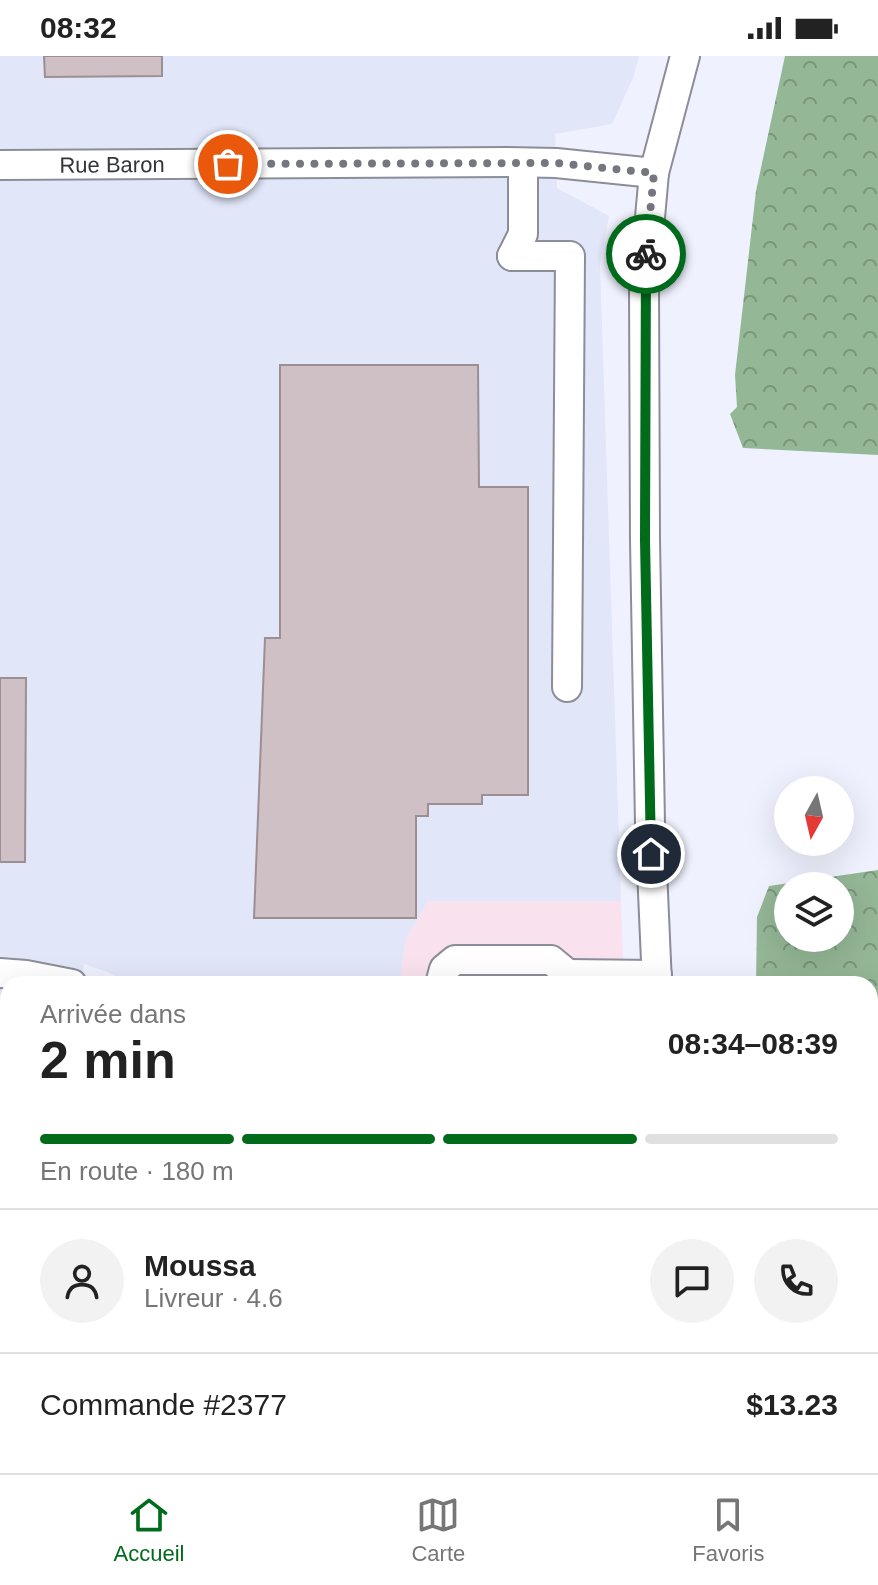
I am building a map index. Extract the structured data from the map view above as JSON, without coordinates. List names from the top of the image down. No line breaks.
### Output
{"streets":{"street":["Rue Baron"]},"north":"bottom","page":{"status":"08:32","heading":["2 min","Arrivée dans","08:34–08:39"],"panel":["Moussa","Livreur · 4.6","Commande #2377","$13.23"],"bar":"En route · 180 m","tabs":["Accueil","Carte","Favoris"]}}
